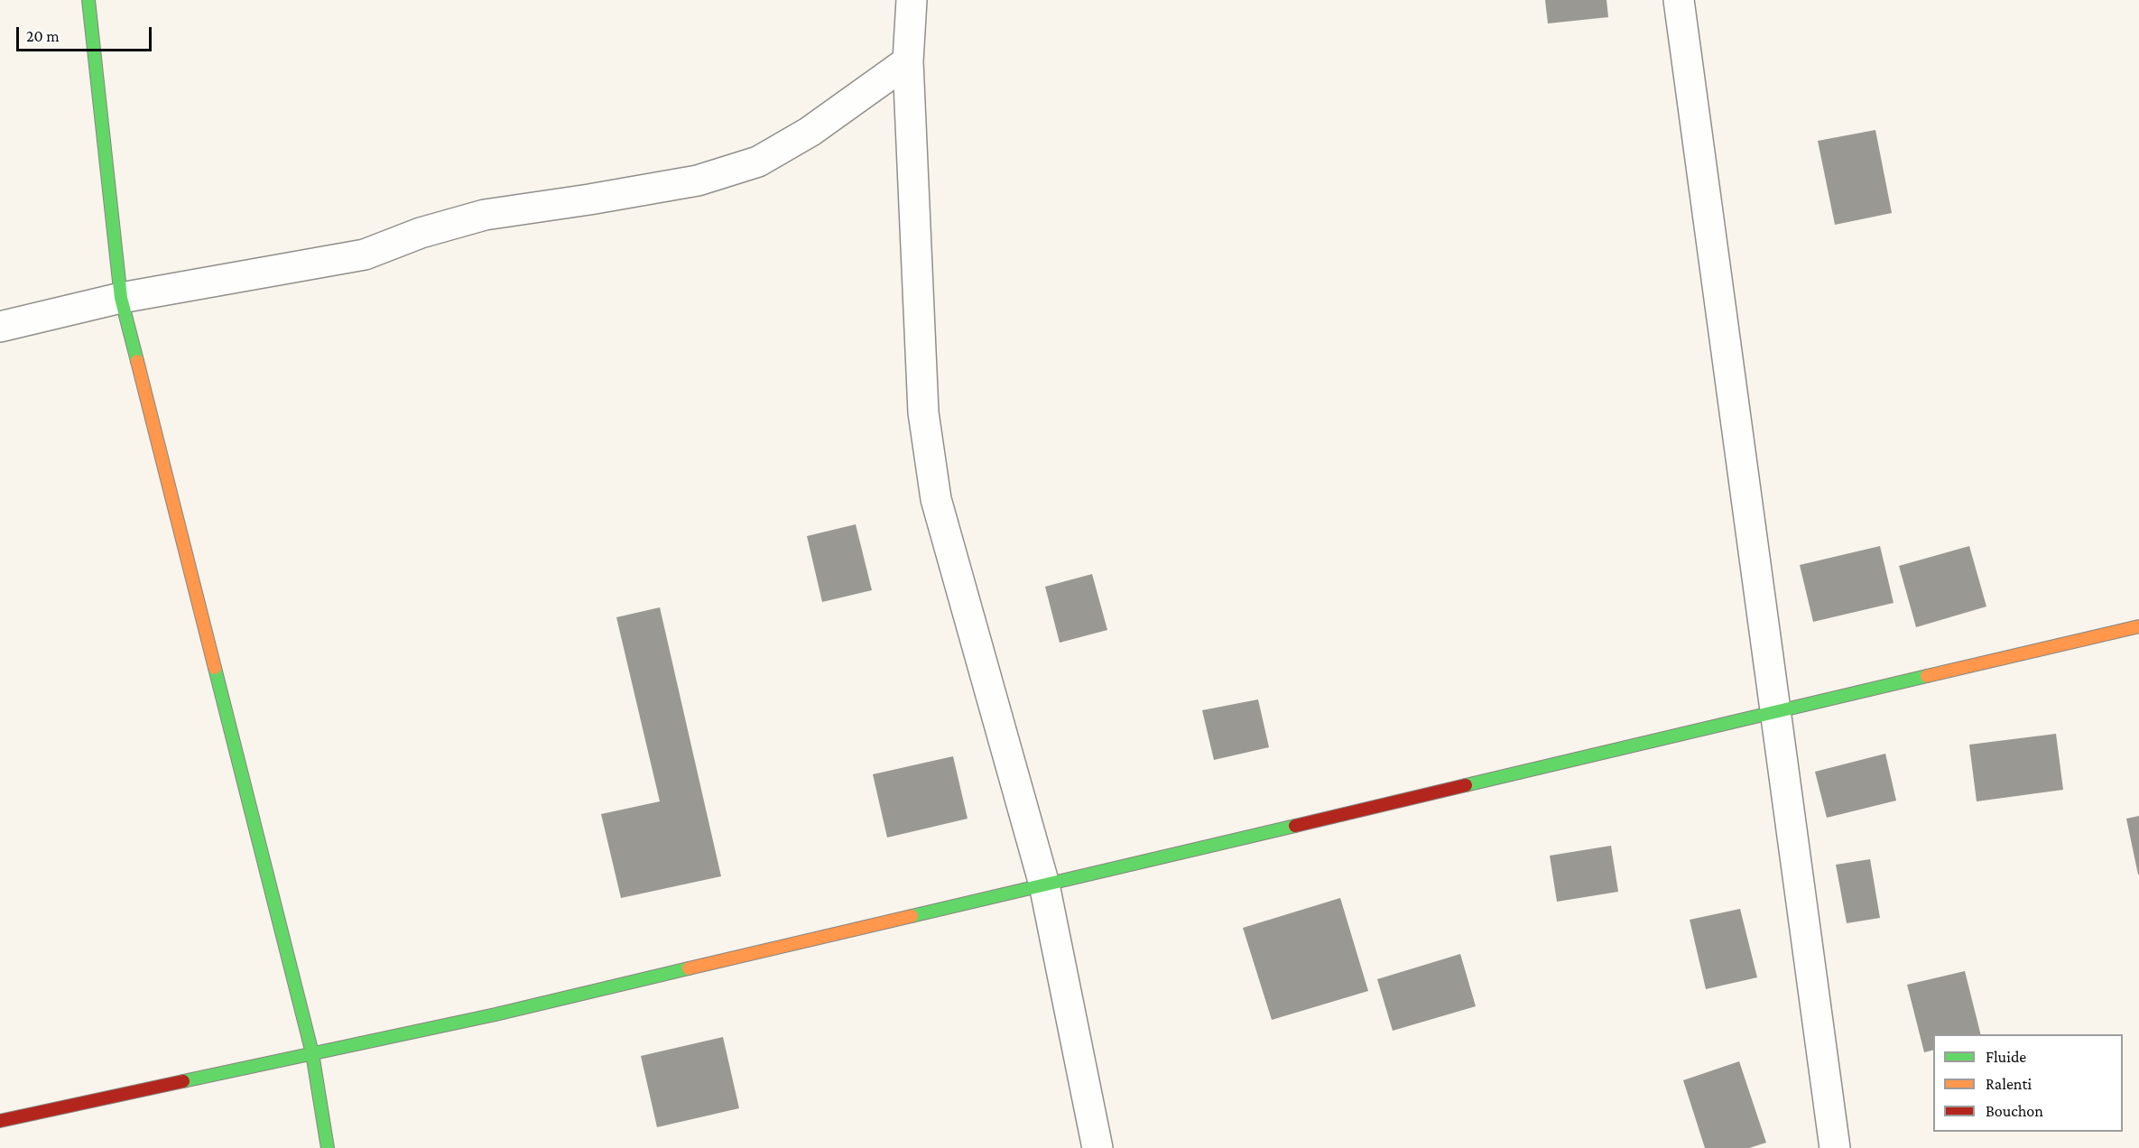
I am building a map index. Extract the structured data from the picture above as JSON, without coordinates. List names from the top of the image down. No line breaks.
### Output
{"legend":["Fluide","Ralenti","Bouchon"],"scale_bar":"20 m"}
